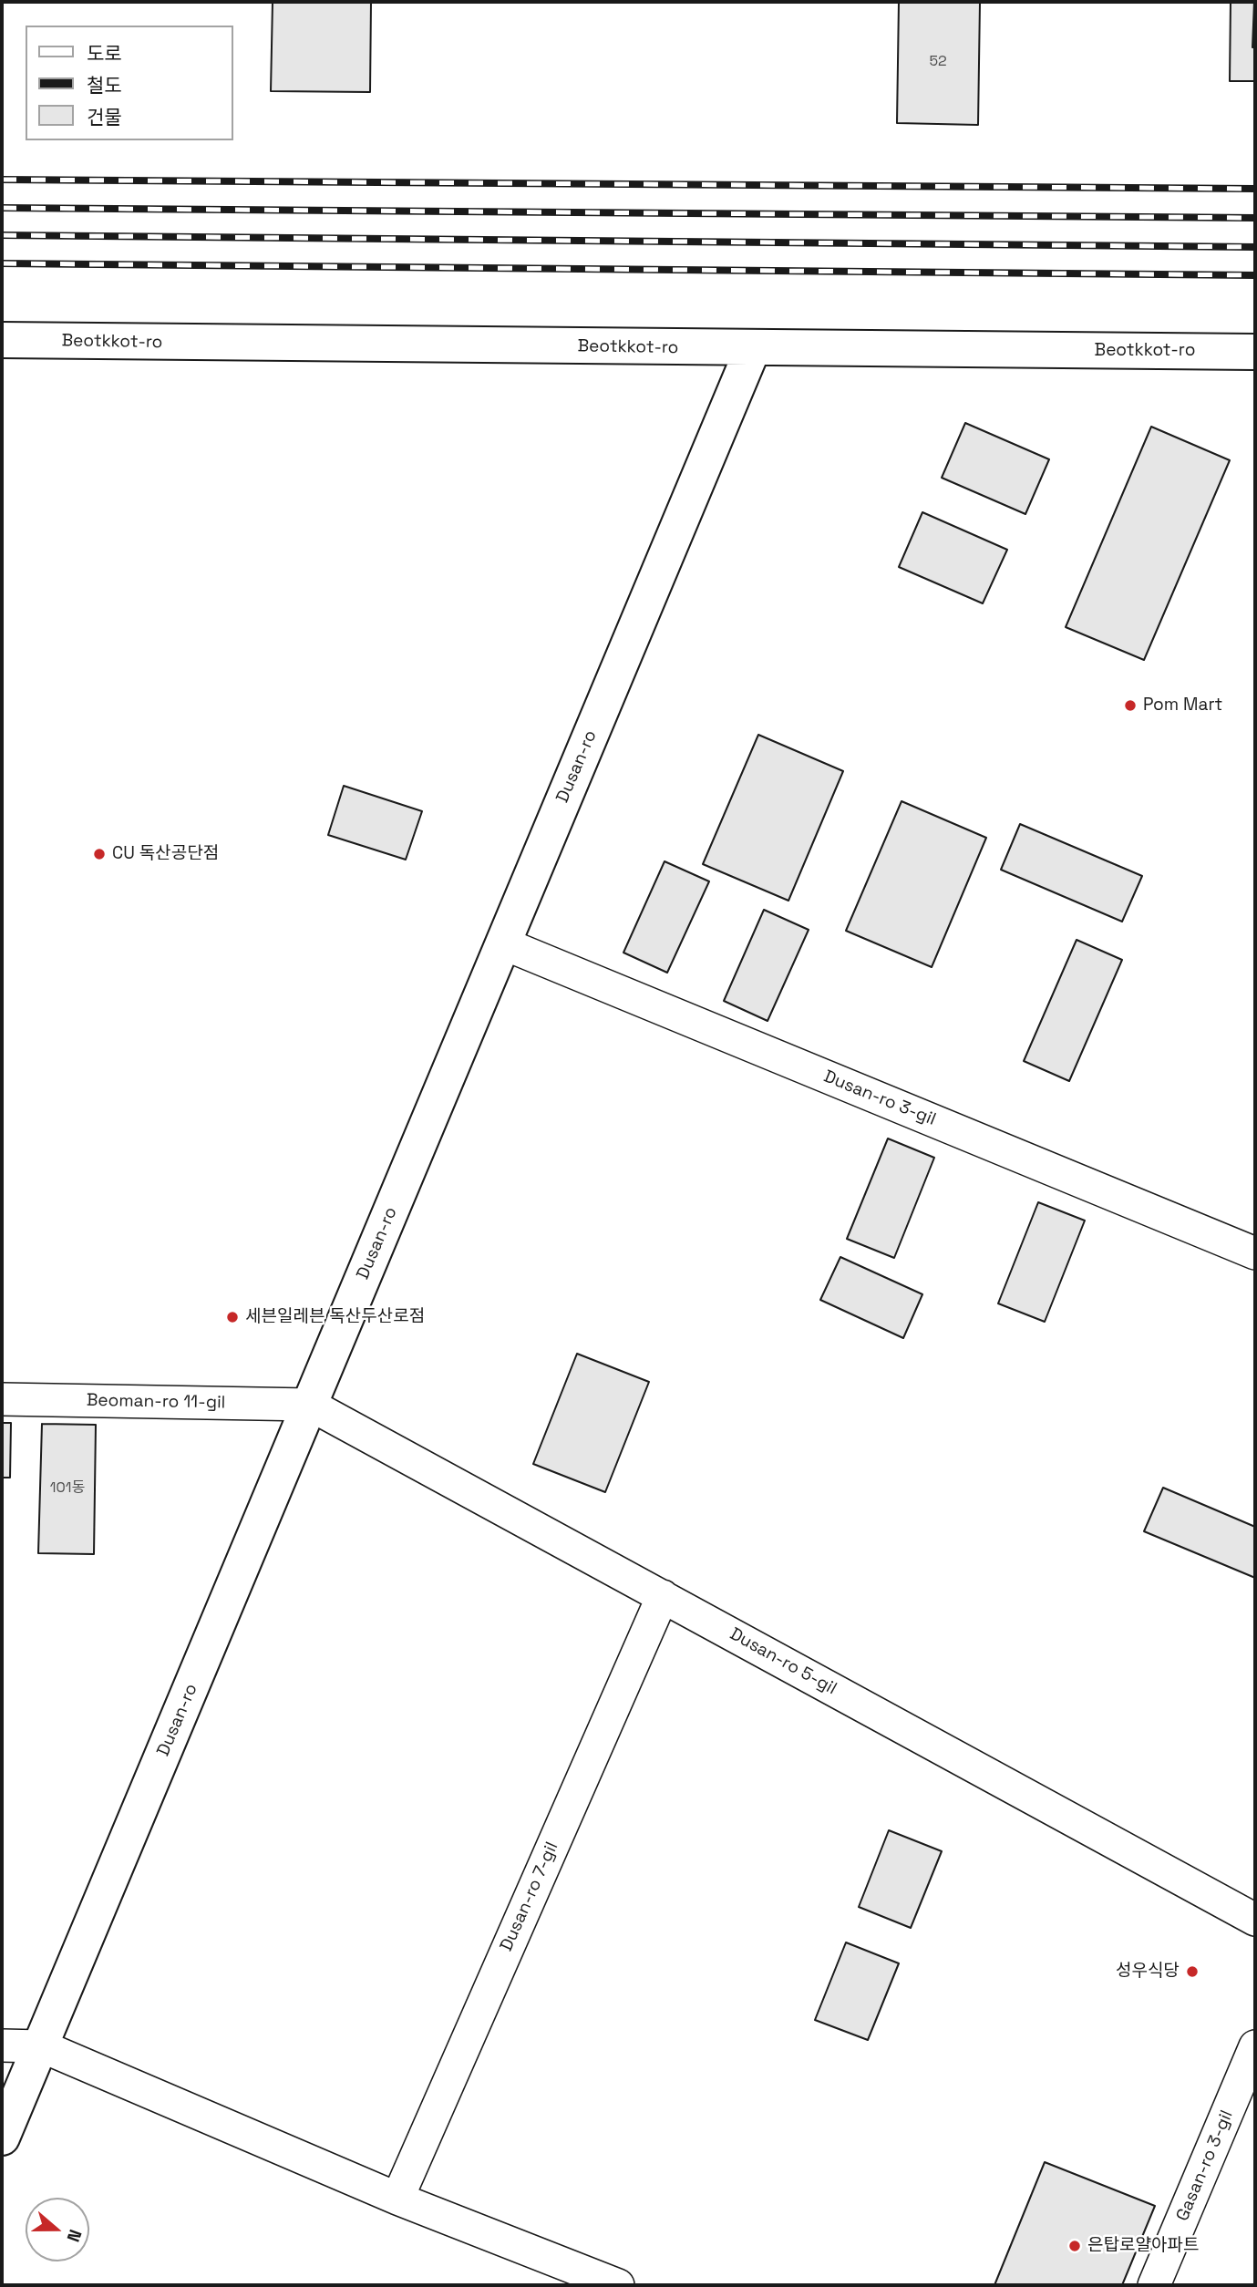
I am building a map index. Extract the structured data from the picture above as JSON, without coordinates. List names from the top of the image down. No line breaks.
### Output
{"streets":{"street":["Beotkkot-ro","Dusan-ro","Dusan-ro 3-gil","Beoman-ro 11-gil","Dusan-ro 5-gil","Dusan-ro 7-gil","Gasan-ro 3-gil"]},"crossings":[["Beotkkot-ro","Dusan-ro"],["Dusan-ro","Dusan-ro 3-gil"],["Dusan-ro","Beoman-ro 11-gil"],["Dusan-ro","Dusan-ro 5-gil"],["Beoman-ro 11-gil","Dusan-ro 5-gil"],["Dusan-ro 5-gil","Dusan-ro 7-gil"]],"places":["Pom Mart","CU 독산공단점","세븐일레븐 독산두산로점","성우식당","은탑로얄아파트"],"house_numbers":["52","101동"],"legend":["도로","철도","건물"],"north":"right"}
